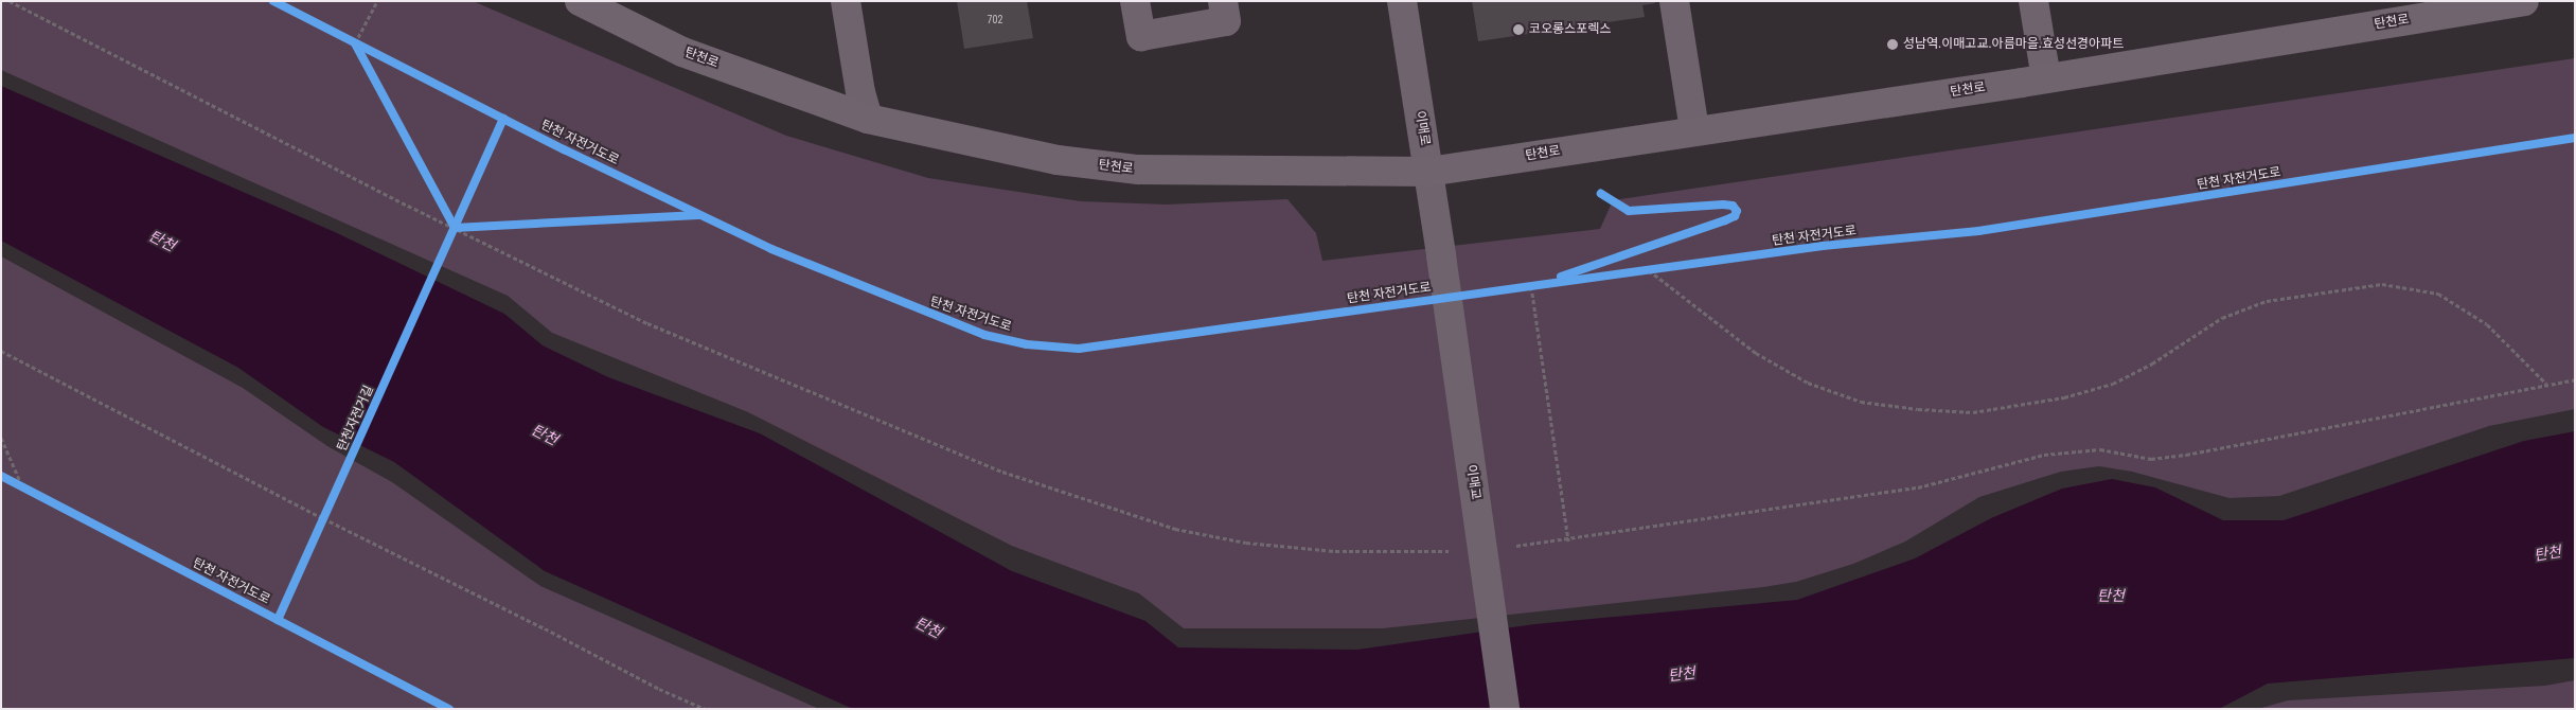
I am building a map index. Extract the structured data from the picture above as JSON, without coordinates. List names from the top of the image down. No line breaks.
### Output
{"streets":{"main road":["탄천로"],"street":["이매로","이매교"],"cycle path":["탄천 자전거도로","탄천자전거길"]},"crossings":[["탄천로","이매로"],["이매로","이매교"]],"water":["탄천"],"places":["코오롱스포렉스","성남역.이매고교.아름마을.효성선경아파트"],"house_numbers":["702"]}
